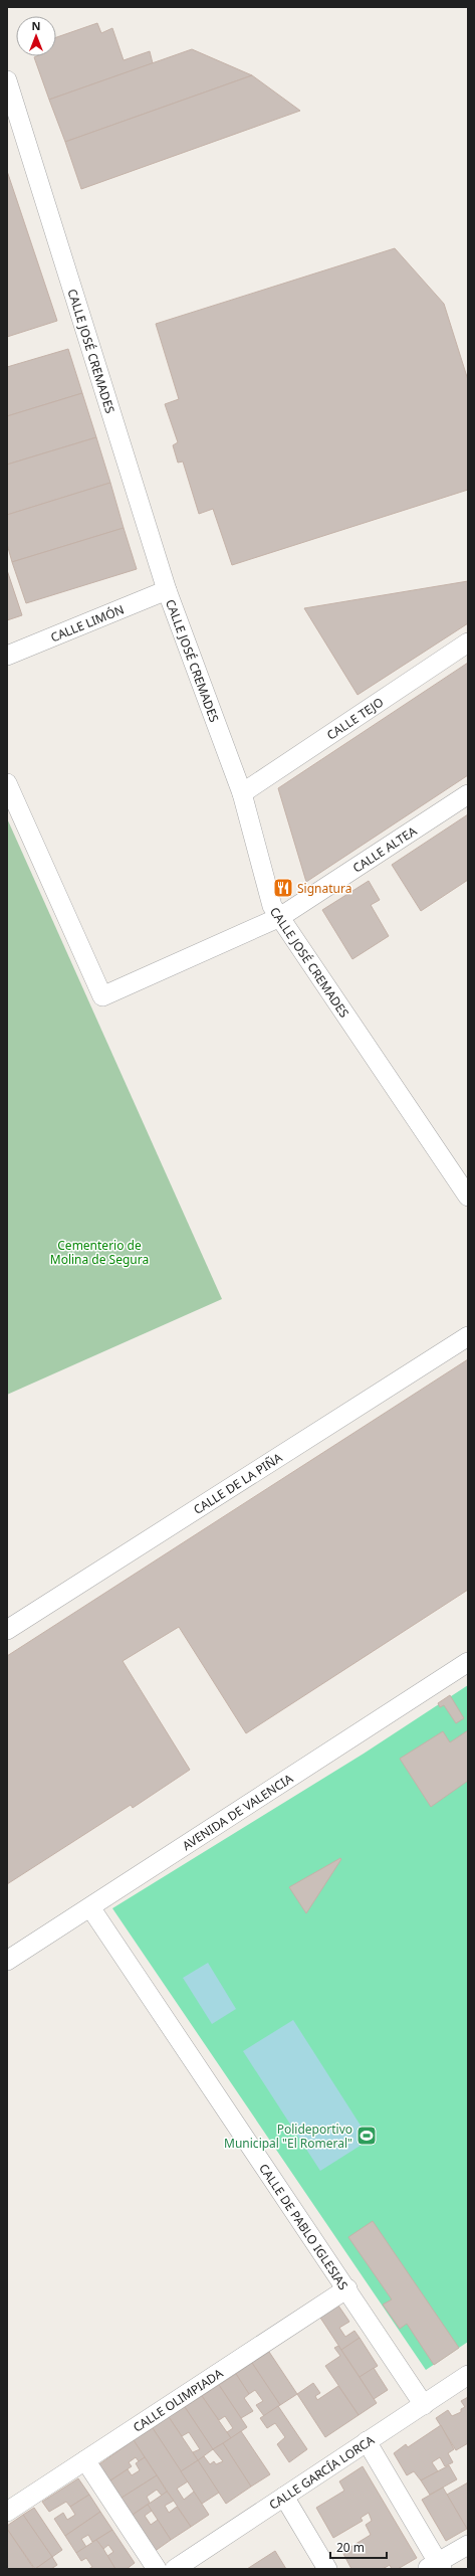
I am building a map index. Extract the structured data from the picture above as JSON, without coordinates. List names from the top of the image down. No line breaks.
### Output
{"streets":{"street":["CALLE JOSÉ CREMADES","CALLE LIMÓN","CALLE TEJO","CALLE ALTEA","CALLE DE LA PIÑA","AVENIDA DE VALENCIA","CALLE DE PABLO IGLESIAS","CALLE OLIMPIADA","CALLE GARCÍA LORCA"]},"crossings":[["CALLE JOSÉ CREMADES","CALLE LIMÓN"],["CALLE JOSÉ CREMADES","CALLE TEJO"],["CALLE JOSÉ CREMADES","CALLE ALTEA"],["AVENIDA DE VALENCIA","CALLE DE PABLO IGLESIAS"],["CALLE DE PABLO IGLESIAS","CALLE OLIMPIADA"],["CALLE DE PABLO IGLESIAS","CALLE GARCÍA LORCA"]],"parks":["Cementerio de Molina de Segura"],"places":{"restaurant":["Signatura"],"sports":["Polideportivo Municipal \"El Romeral\""]},"scale_bar":"20 m","north":"top"}
